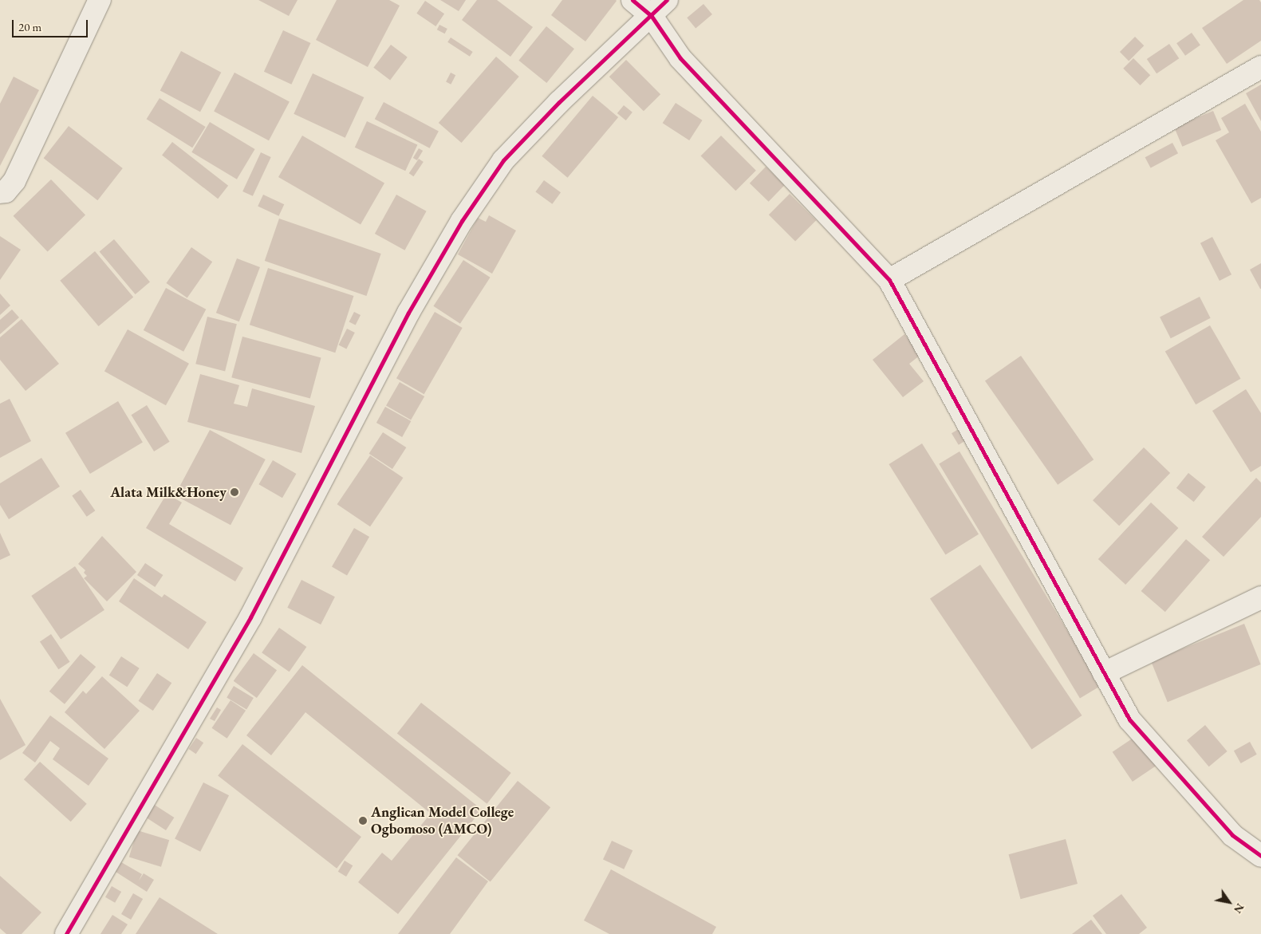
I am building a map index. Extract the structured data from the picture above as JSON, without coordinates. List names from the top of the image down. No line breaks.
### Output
{"places":["Alata Milk&Honey","Anglican Model College Ogbomoso (AMCO)"],"scale_bar":"20 m","north":"bottom right"}
